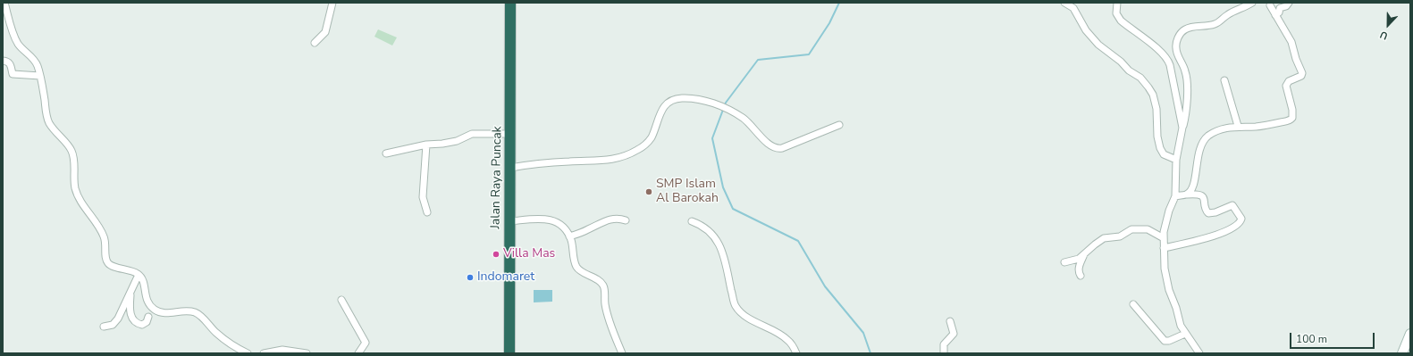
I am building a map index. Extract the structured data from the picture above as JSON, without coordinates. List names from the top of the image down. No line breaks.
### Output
{"streets":{"highway":["Jalan Raya Puncak"]},"places":["SMP Islam Al Barokah","Villa Mas","Indomaret"],"scale_bar":"100 m","north":"bottom"}
